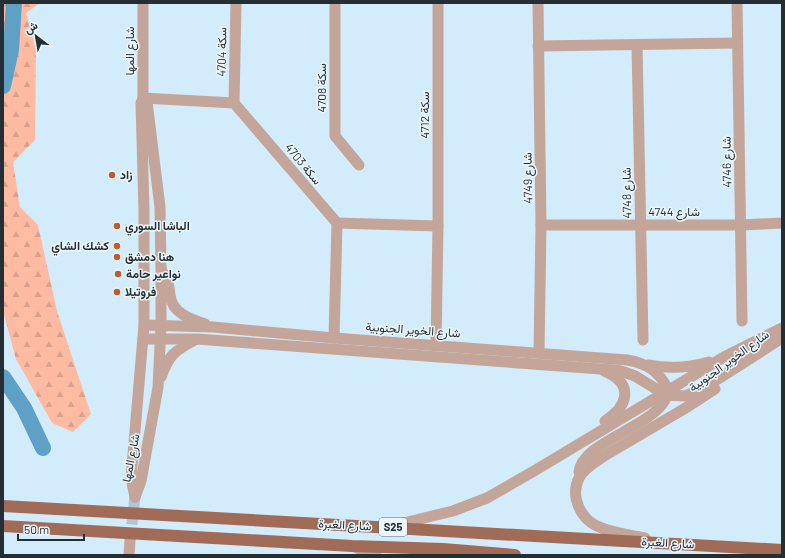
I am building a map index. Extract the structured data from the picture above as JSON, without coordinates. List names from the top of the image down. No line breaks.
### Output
{"streets":{"main road":["شارع الغبرة","S25"],"street":["شارع المها","سكة 4704","سكة 4708","سكة 4712","4746 شارع","4703 سكة","4749 شارع","4748 شارع","4744 شارع","شارع الخوير الجنوبية"]},"crossings":[["شارع المها","شارع الخوير الجنوبية"],["سكة 4704","4703 سكة"],["سكة 4712","شارع الخوير الجنوبية"],["4746 شارع","4744 شارع"],["4749 شارع","4744 شارع"],["4749 شارع","شارع الخوير الجنوبية"],["4748 شارع","4744 شارع"],["شارع الخوير الجنوبية","شارع الغبرة"]],"places":["زاد","الباشا السوري","كشك الشاي","هنا دمشق","نواعير حامة","فروتيلا"],"scale_bar":"50 m","north":"top left"}
